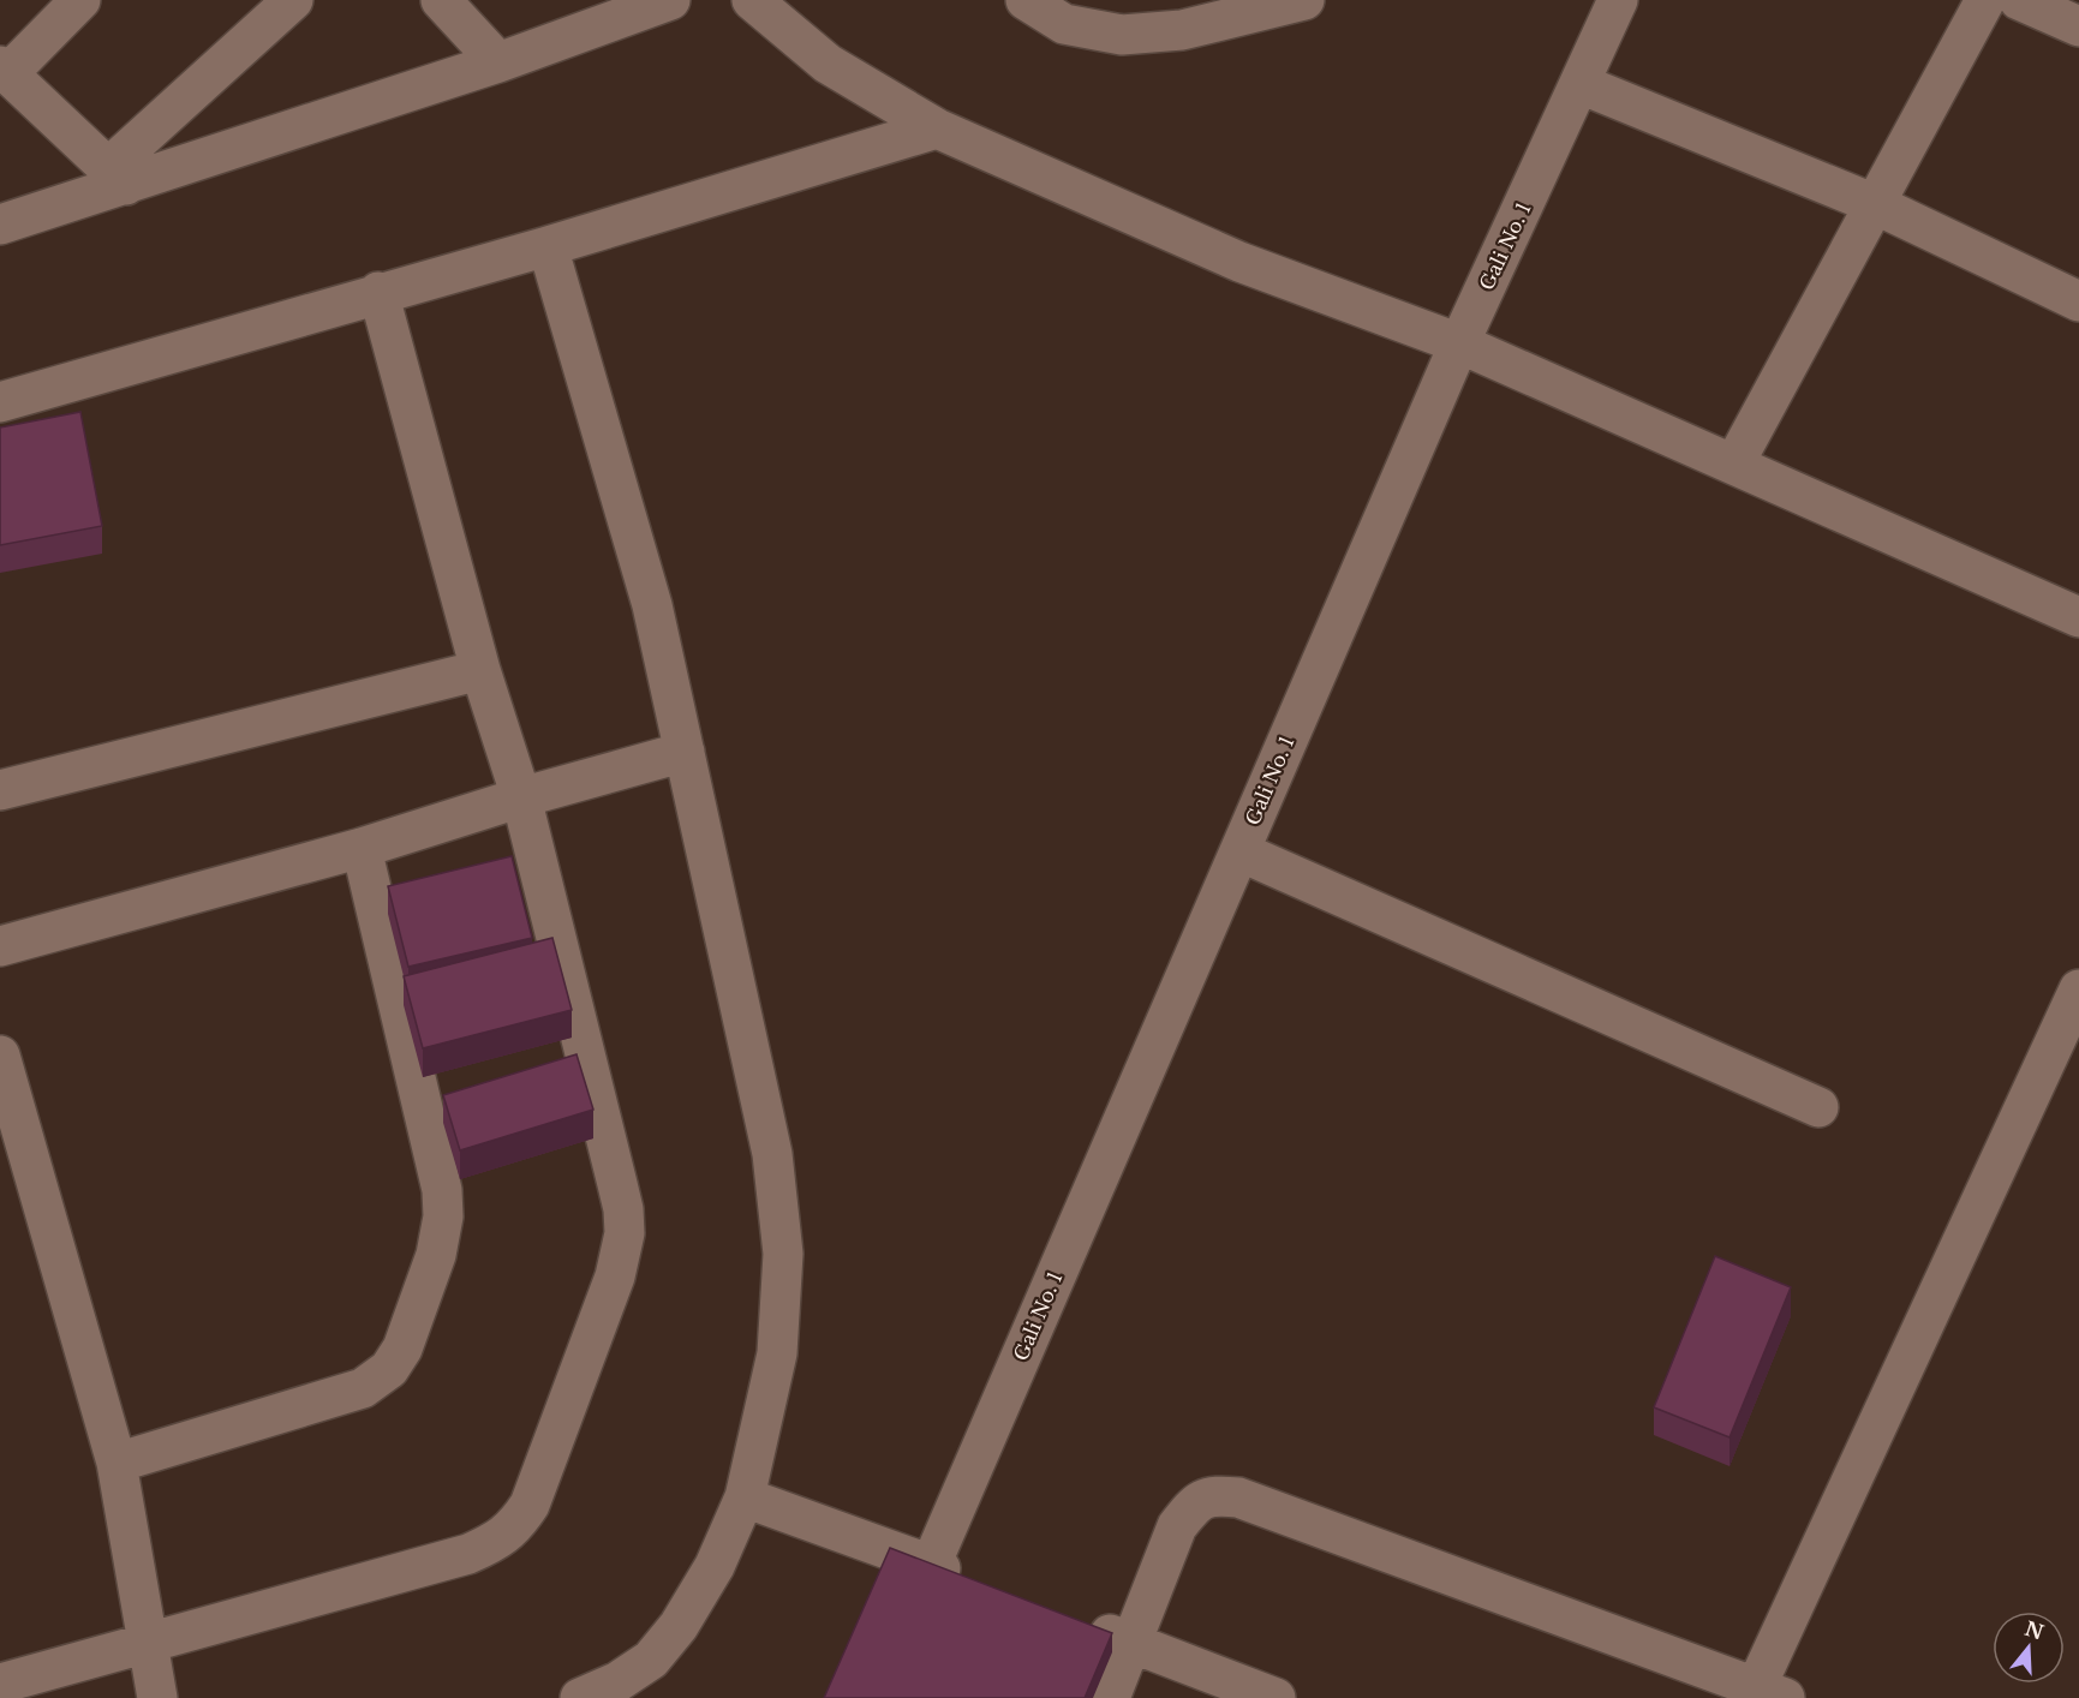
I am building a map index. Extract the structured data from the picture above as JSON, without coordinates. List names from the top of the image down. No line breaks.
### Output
{"streets":{"street":["Gali No. 1"]},"north":"top"}
